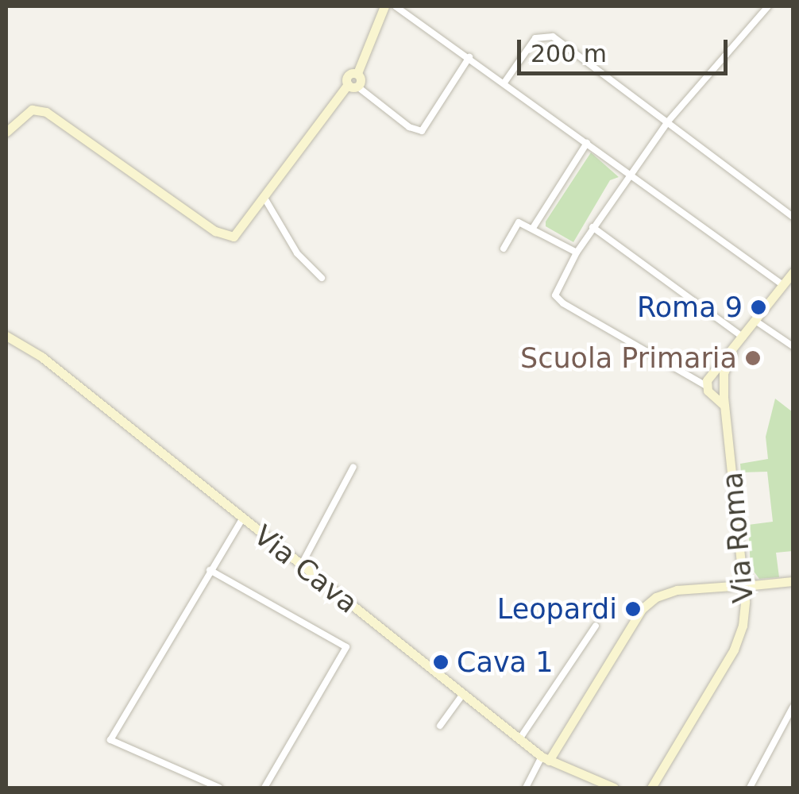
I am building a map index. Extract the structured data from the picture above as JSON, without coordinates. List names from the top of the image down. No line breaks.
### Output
{"streets":{"street":["Via Roma","Via Cava"]},"places":["Roma 9","Scuola Primaria","Leopardi","Cava 1"],"scale_bar":"200 m"}
